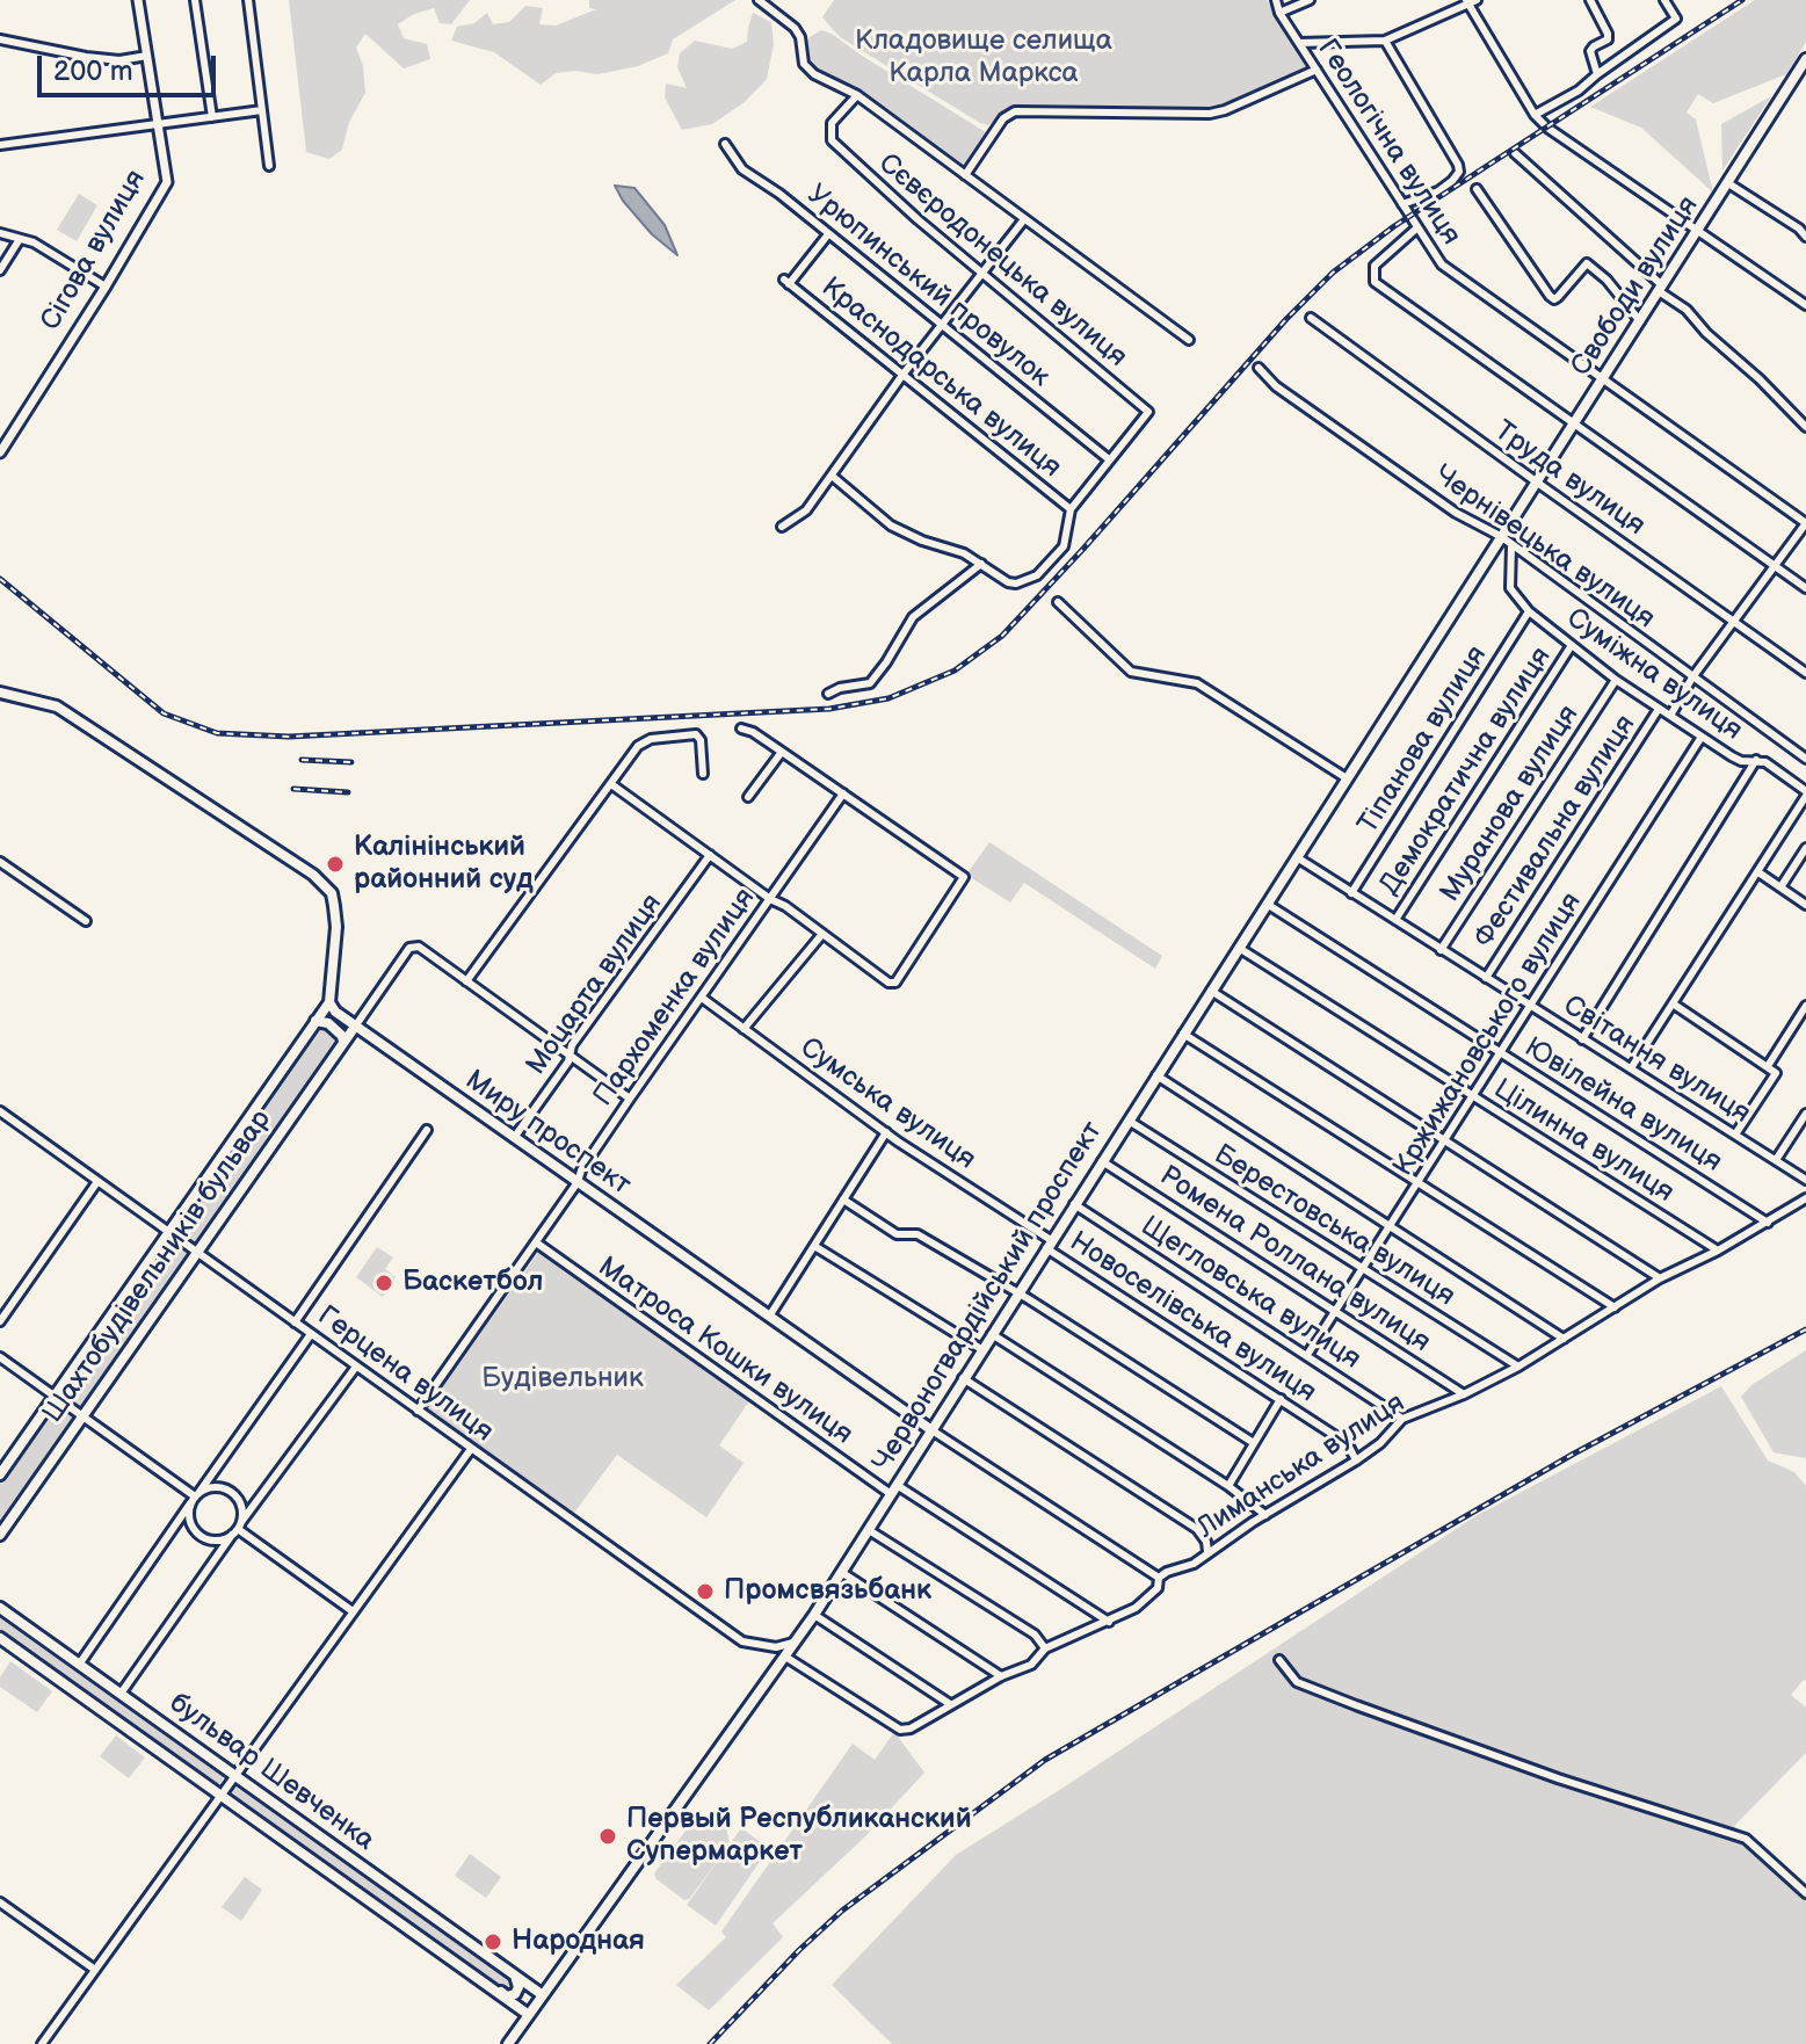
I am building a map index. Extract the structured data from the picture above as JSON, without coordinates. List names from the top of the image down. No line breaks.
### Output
{"streets":{"main road":["Свободи вулиця","Миру проспект","Шахтобудівельників бульвар","Червоногвардійський проспект","бульвар Шевченка"],"street":["Геологічна вулиця","Сігова вулиця","Сєвєродонецька вулиця","Урюпинський провулок","Краснодарська вулиця","Труда вулиця","Чернівецька вулиця","Суміжна вулиця","Тіпанова вулиця","Демократична вулиця","Муранова вулиця","Фестивальна вулиця","Моцарта вулиця","Пархоменка вулиця","Кржижановського вулиця","Світання вулиця","Сумська вулиця","Ювілейна вулиця","Цілинна вулиця","Берестовська вулиця","Ромена Роллана вулиця","Щегловська вулиця","Новоселівська вулиця","Матроса Кошки вулиця","Герцена вулиця","Лиманська вулиця"]},"crossings":[["Геологічна вулиця","Свободи вулиця"],["Сєвєродонецька вулиця","Урюпинський провулок"],["Урюпинський провулок","Краснодарська вулиця"],["Свободи вулиця","Труда вулиця"],["Свободи вулиця","Чернівецька вулиця"],["Свободи вулиця","Червоногвардійський проспект"],["Суміжна вулиця","Тіпанова вулиця"],["Суміжна вулиця","Демократична вулиця"],["Суміжна вулиця","Муранова вулиця"],["Суміжна вулиця","Фестивальна вулиця"],["Суміжна вулиця","Кржижановського вулиця"],["Тіпанова вулиця","Світання вулиця"],["Демократична вулиця","Світання вулиця"],["Муранова вулиця","Світання вулиця"],["Фестивальна вулиця","Світання вулиця"],["Моцарта вулиця","Миру проспект"],["Пархоменка вулиця","Сумська вулиця"],["Пархоменка вулиця","Миру проспект"],["Пархоменка вулиця","Матроса Кошки вулиця"],["Пархоменка вулиця","Герцена вулиця"],["Кржижановського вулиця","Світання вулиця"],["Кржижановського вулиця","Ювілейна вулиця"],["Кржижановського вулиця","Цілинна вулиця"],["Кржижановського вулиця","Берестовська вулиця"],["Кржижановського вулиця","Ромена Роллана вулиця"],["Кржижановського вулиця","Щегловська вулиця"],["Світання вулиця","Червоногвардійський проспект"],["Сумська вулиця","Червоногвардійський проспект"],["Сумська вулиця","Новоселівська вулиця"],["Ювілейна вулиця","Червоногвардійський проспект"],["Ювілейна вулиця","Лиманська вулиця"],["Миру проспект","Шахтобудівельників бульвар"],["Миру проспект","Червоногвардійський проспект"],["Миру проспект","Лиманська вулиця"],["Цілинна вулиця","Червоногвардійський проспект"],["Цілинна вулиця","Лиманська вулиця"],["Берестовська вулиця","Червоногвардійський проспект"],["Берестовська вулиця","Лиманська вулиця"],["Ромена Роллана вулиця","Червоногвардійський проспект"],["Ромена Роллана вулиця","Лиманська вулиця"],["Шахтобудівельників бульвар","Герцена вулиця"],["Щегловська вулиця","Червоногвардійський проспект"],["Щегловська вулиця","Лиманська вулиця"],["Червоногвардійський проспект","Новоселівська вулиця"],["Червоногвардійський проспект","Матроса Кошки вулиця"],["Червоногвардійський проспект","Герцена вулиця"],["Червоногвардійський проспект","Лиманська вулиця"],["Червоногвардійський проспект","бульвар Шевченка"],["Новоселівська вулиця","Лиманська вулиця"],["Матроса Кошки вулиця","Лиманська вулиця"]],"parks":["Кладовище селища Карла Маркса","Будівельник"],"places":["Калінінський районний суд","Баскетбол","Промсвязьбанк","Первый Республиканский Супермаркет","Народная"],"scale_bar":"200 m"}
